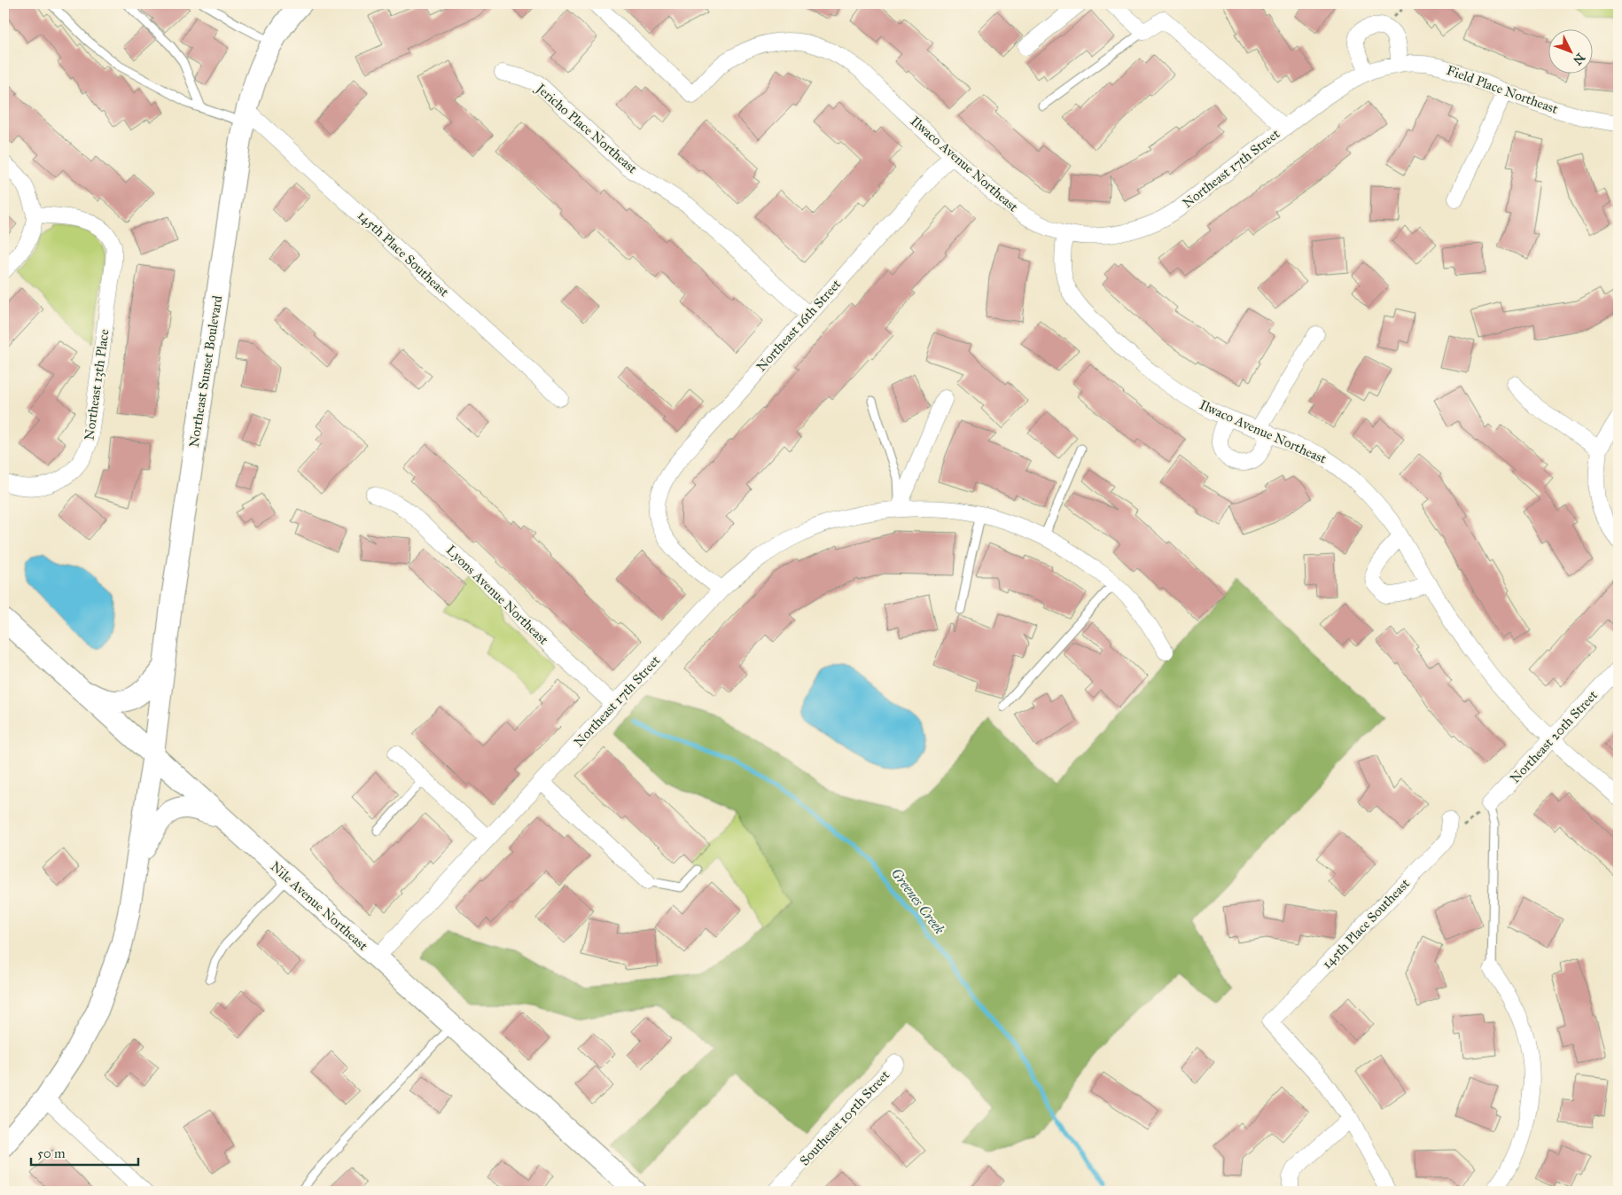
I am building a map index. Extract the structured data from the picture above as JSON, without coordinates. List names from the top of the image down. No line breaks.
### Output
{"streets":{"main road":["Northeast Sunset Boulevard","Nile Avenue Northeast"],"street":["Field Place Northeast","Jericho Place Northeast","Ilwaco Avenue Northeast","Northeast 17th Street","145th Place Southeast","Northeast 16th Street","Northeast 13th Place","Lyons Avenue Northeast","Northeast 20th Street","Southeast 105th Street"]},"crossings":[["Field Place Northeast","Northeast 17th Street"],["Jericho Place Northeast","Northeast 16th Street"],["Ilwaco Avenue Northeast","Northeast 17th Street"],["Ilwaco Avenue Northeast","Northeast 16th Street"],["Ilwaco Avenue Northeast","Northeast 20th Street"],["Northeast 17th Street","Northeast 16th Street"],["Northeast 17th Street","Lyons Avenue Northeast"],["Northeast 17th Street","Nile Avenue Northeast"],["145th Place Southeast","Northeast Sunset Boulevard"],["Northeast Sunset Boulevard","Nile Avenue Northeast"]],"water":["Greenes Creek"],"scale_bar":"50 m","north":"bottom right"}
